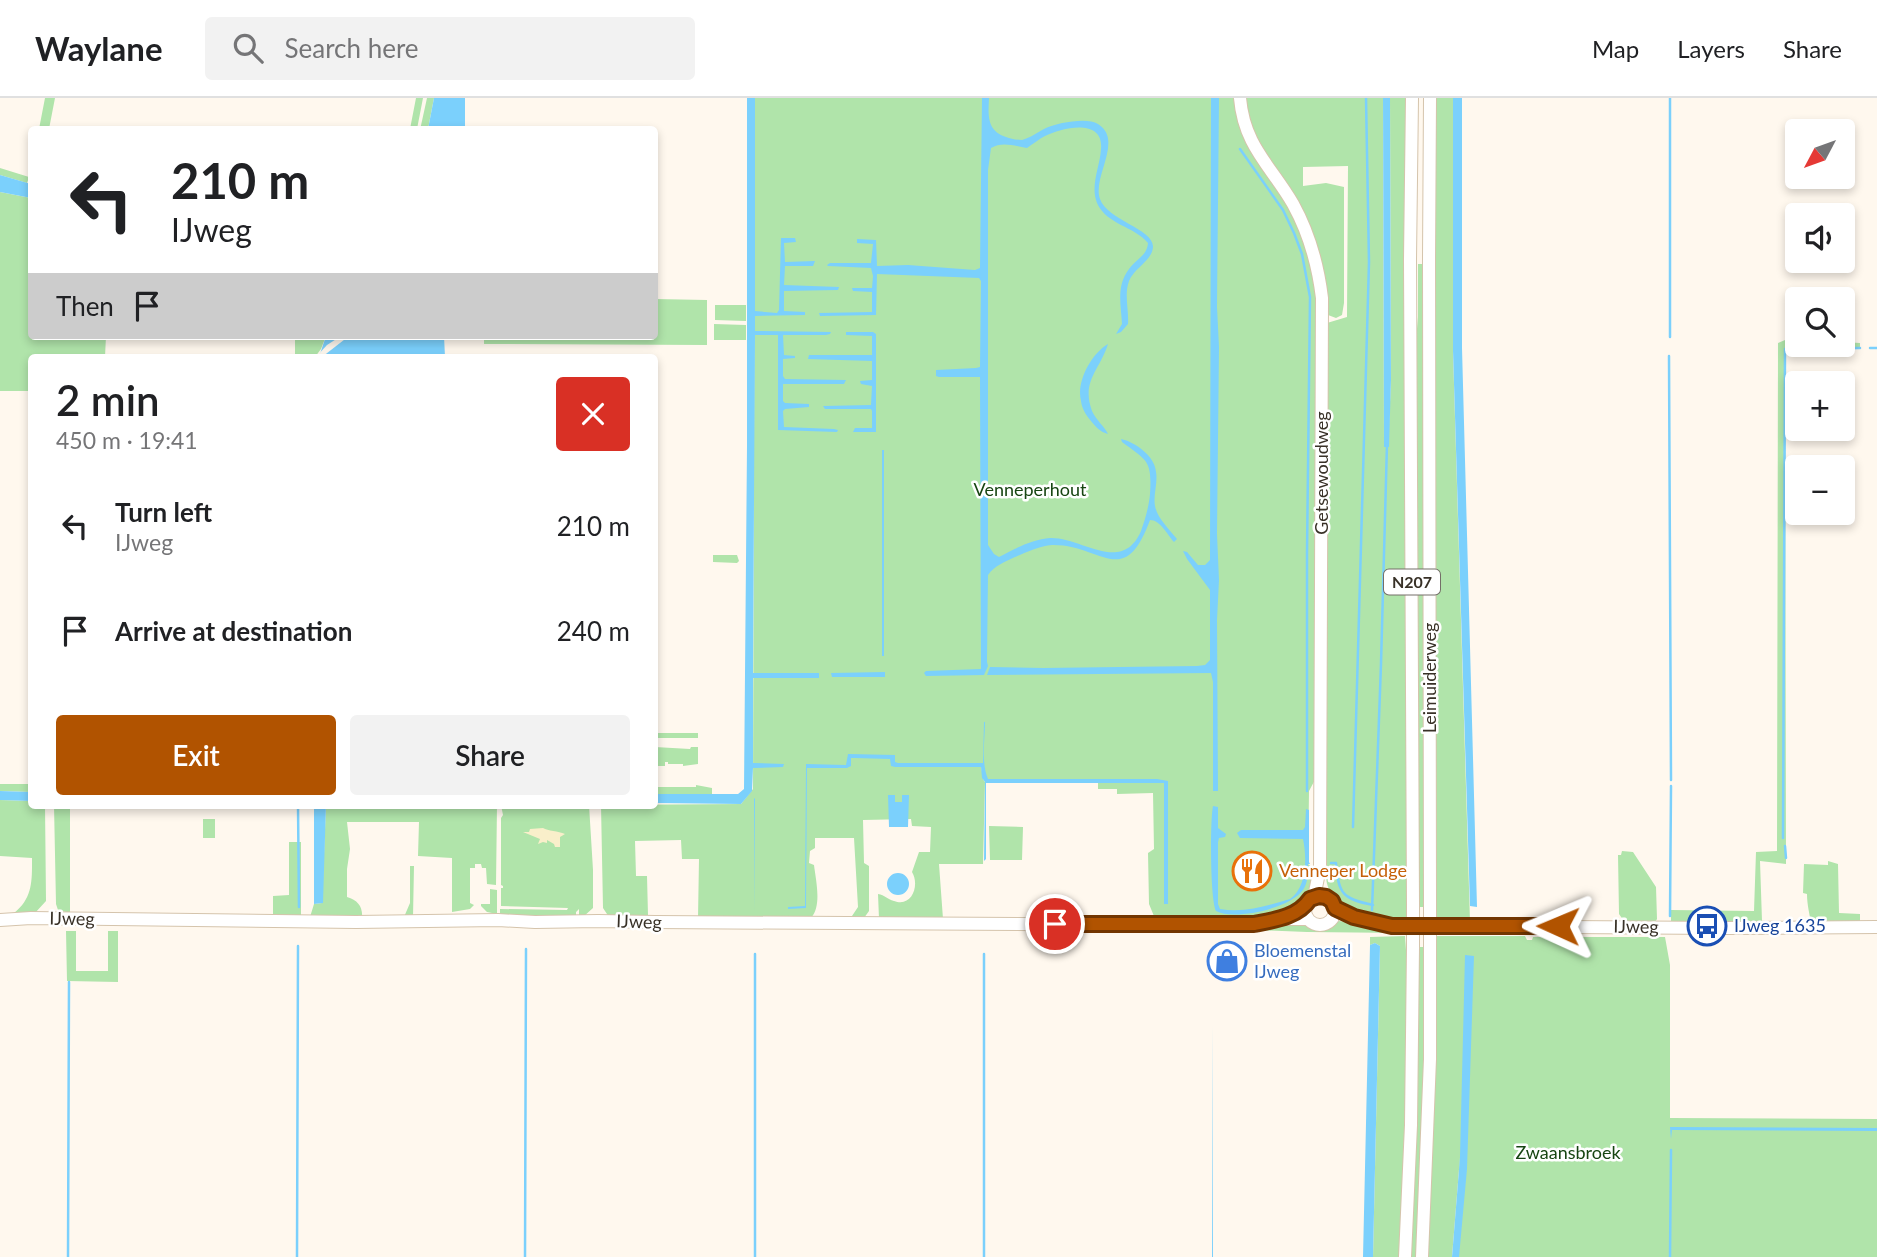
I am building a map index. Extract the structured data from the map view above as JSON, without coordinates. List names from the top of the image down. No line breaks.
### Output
{"streets":{"street":["Getsewoudweg","N207","Leimuiderweg","IJweg"]},"crossings":[["Getsewoudweg","IJweg"]],"parks":["Venneperhout","Zwaansbroek"],"places":{"restaurant":["Venneper Lodge"],"bus stop":["IJweg 1635"],"shop":["Bloemenstal IJweg"]},"north":"bottom left","page":{"header":"Waylane","search":"Search here","nav":["Map","Layers","Share"],"map_buttons":["+","−"],"turn":["210 m","IJweg"],"then":"Then","heading":["2 min","450 m · 19:41"],"list":[{"name":"Turn left","note":"IJweg","value":"210 m"},{"name":"Arrive at destination","value":"240 m"}],"buttons":["Exit","Share"]}}
